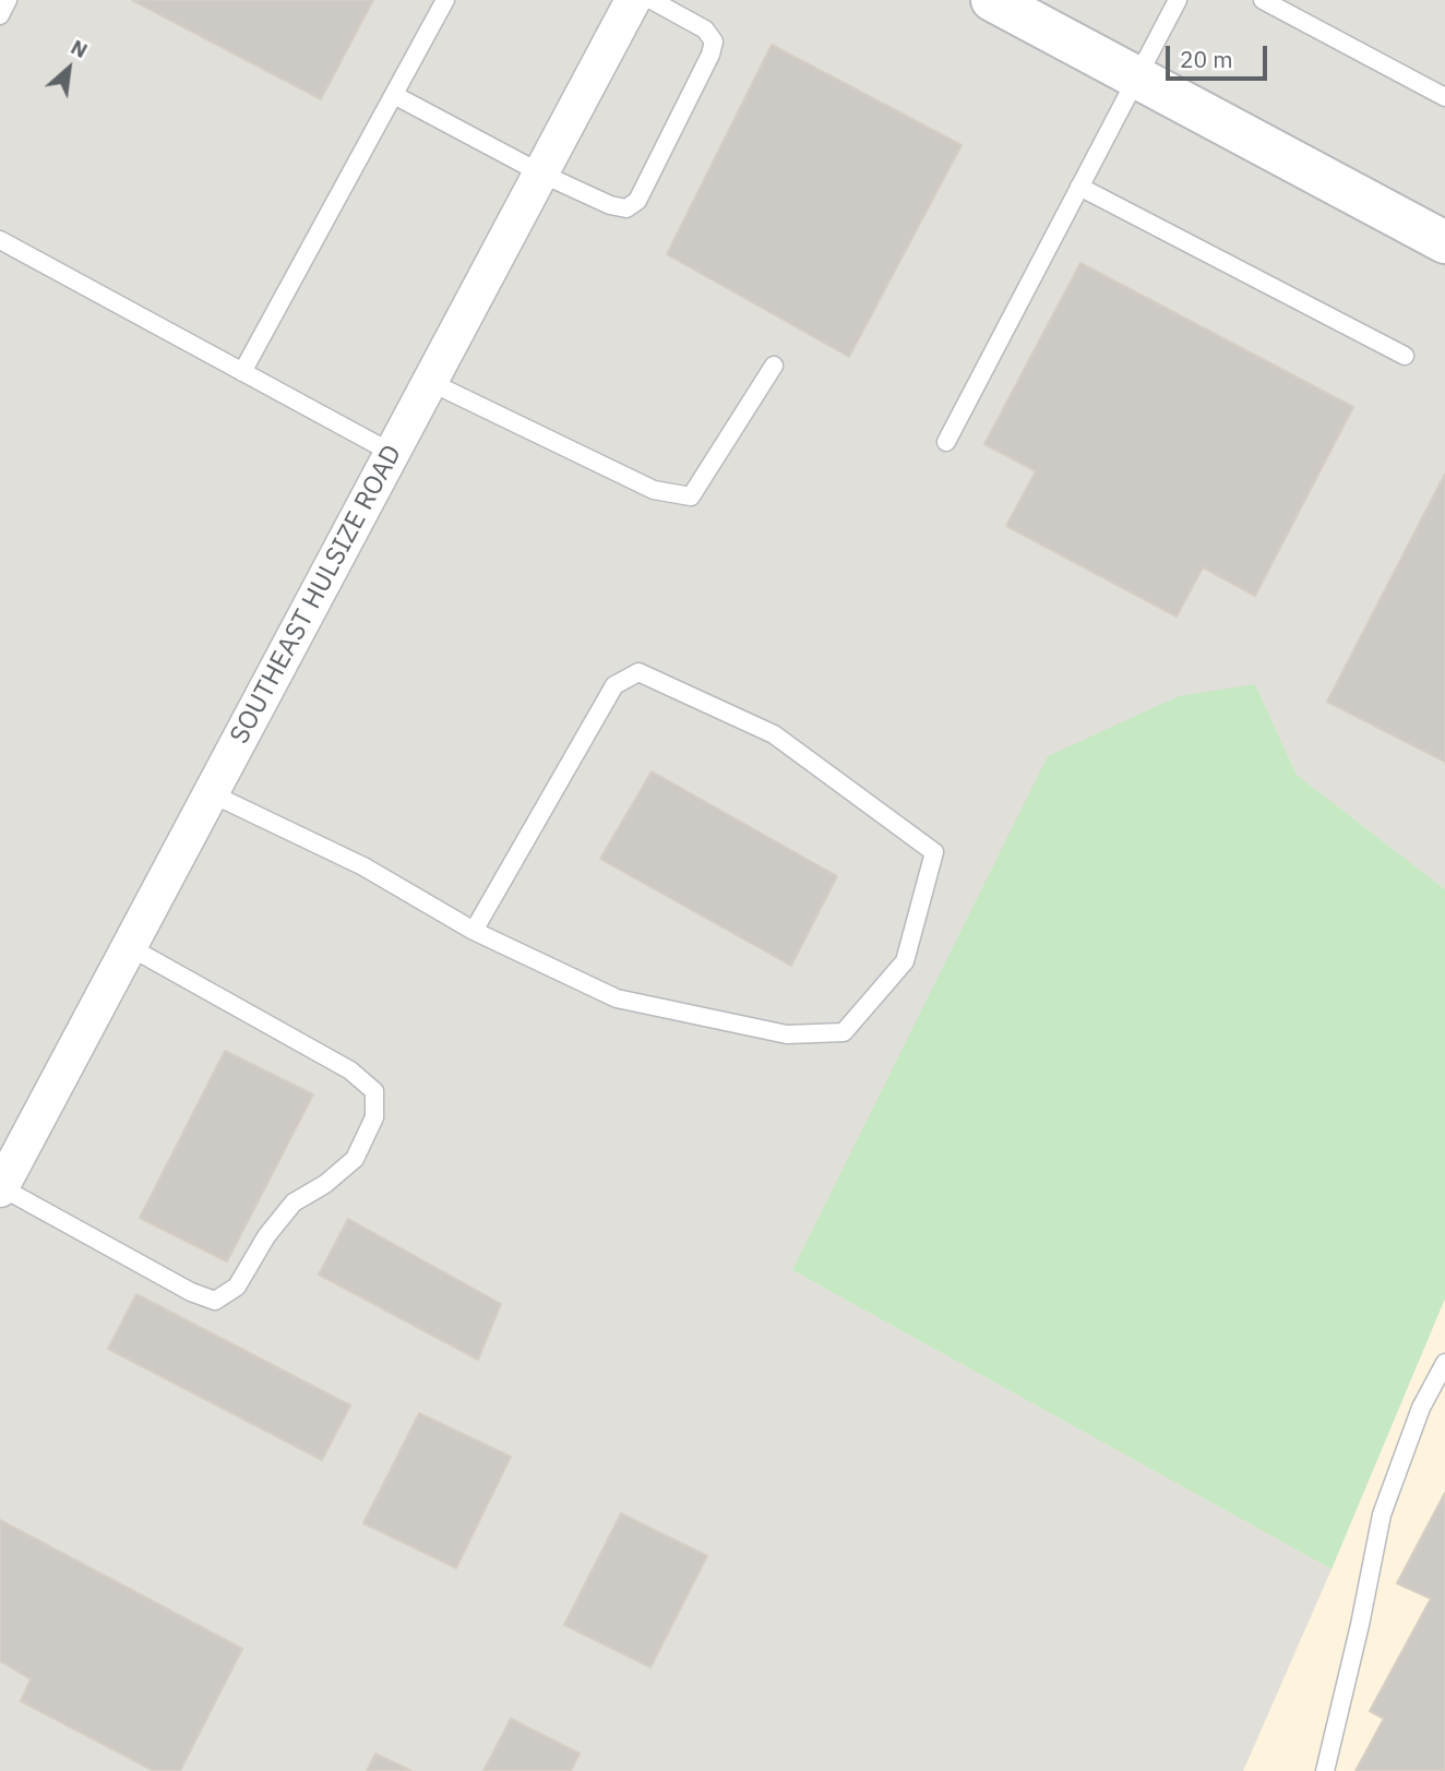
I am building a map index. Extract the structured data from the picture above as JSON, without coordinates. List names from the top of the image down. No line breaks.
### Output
{"streets":{"street":["SOUTHEAST HULSIZE ROAD"]},"scale_bar":"20 m","north":"top right"}
